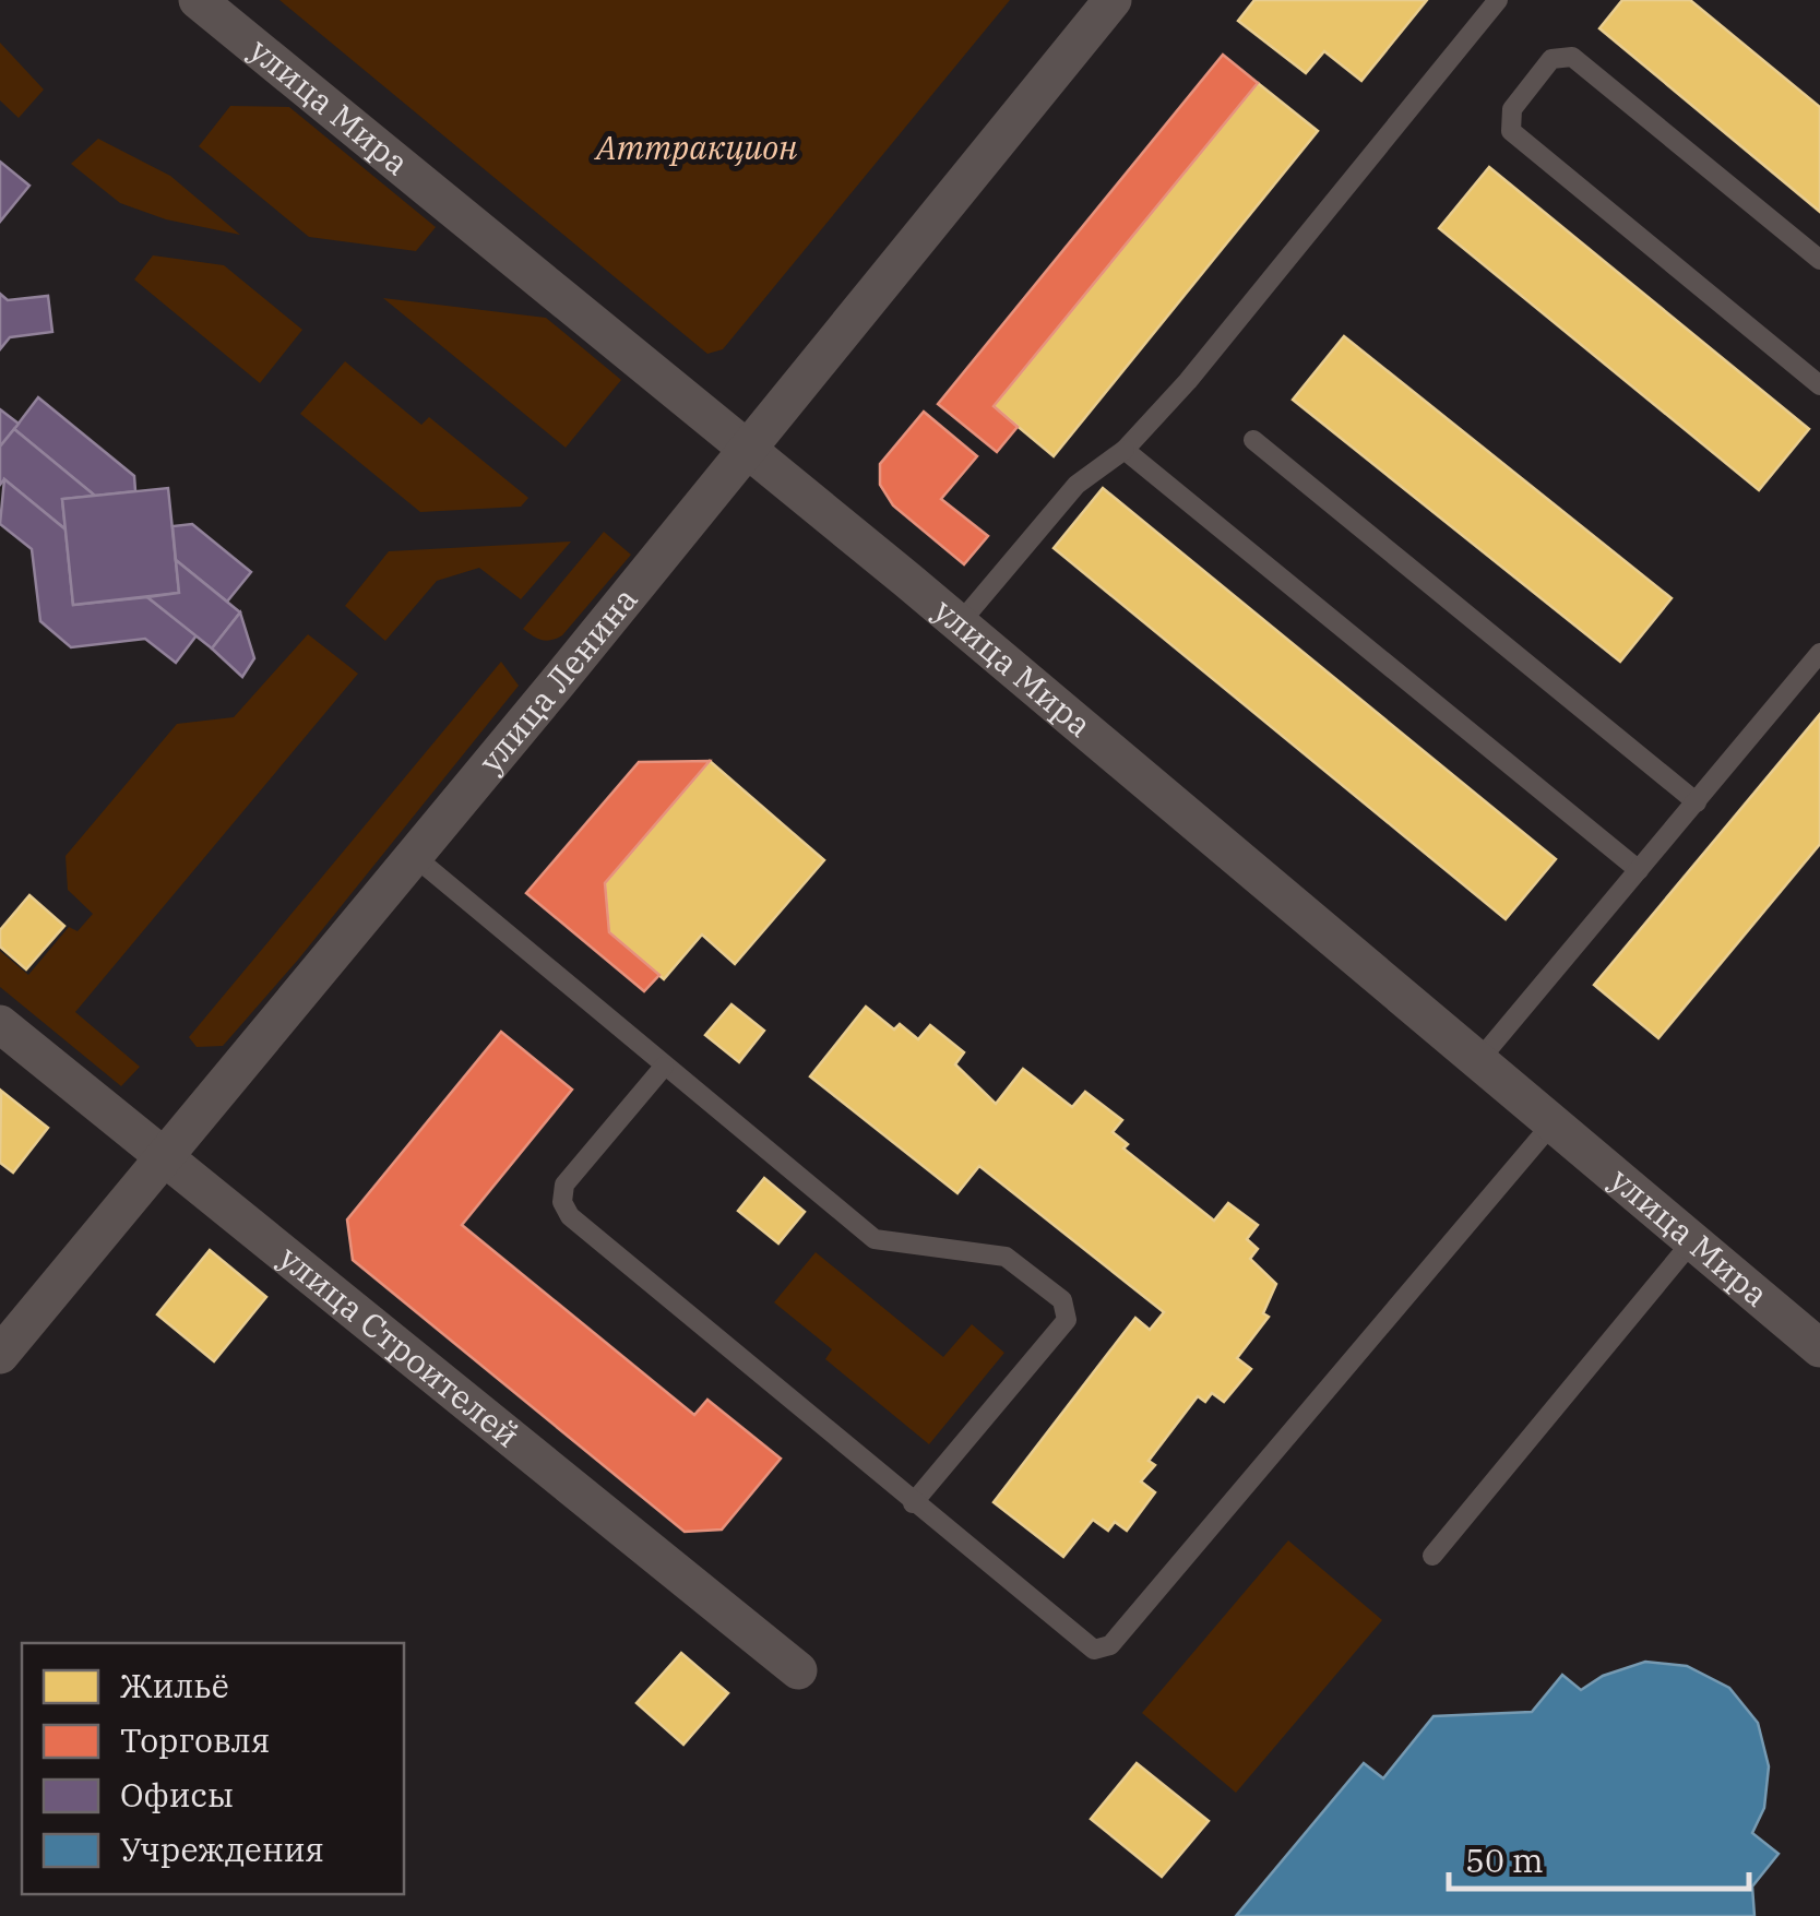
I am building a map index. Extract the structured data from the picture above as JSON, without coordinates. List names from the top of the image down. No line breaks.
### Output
{"streets":{"street":["улица Мира","улица Ленина","улица Строителей"]},"crossings":[["улица Мира","улица Ленина"],["улица Ленина","улица Строителей"]],"parks":["Аттракцион"],"legend":["Жильё","Торговля","Офисы","Учреждения"],"scale_bar":"50 m"}
